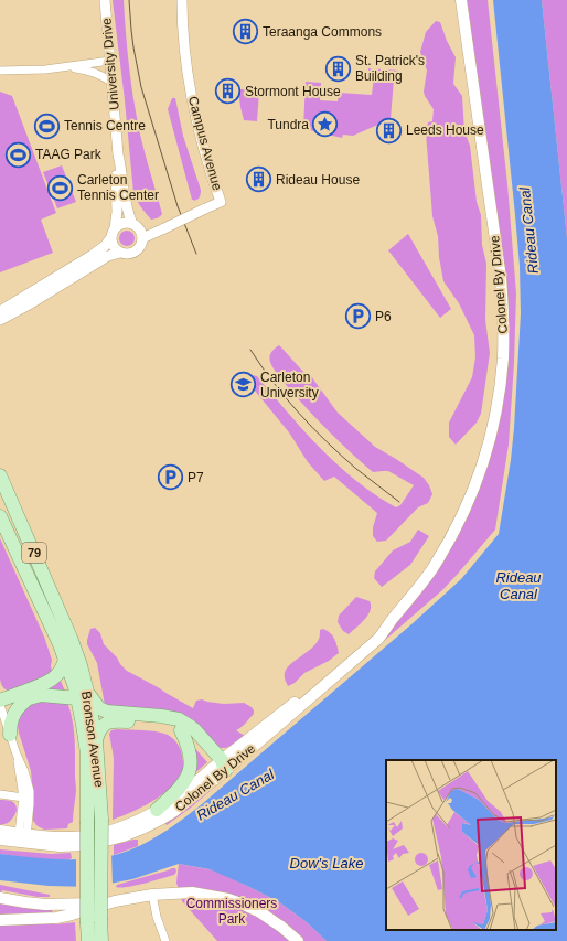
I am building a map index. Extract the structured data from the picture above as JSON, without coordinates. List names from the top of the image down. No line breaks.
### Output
{"streets":{"main road":["Colonel By Drive","79","Bronson Avenue"],"street":["University Drive","Campus Avenue"]},"crossings":[["University Drive","Campus Avenue"]],"water":["Rideau Canal","Dow's Lake"],"parks":["Commissioners Park"],"places":{"building":["Teraanga Commons","St. Patrick's Building","Stormont House","Leeds House","Rideau House"],"place":["Tundra"],"sports":["Tennis Centre","TAAG Park","Carleton Tennis Center"],"parking":["P6","P7"],"school or university":["Carleton University"]}}
